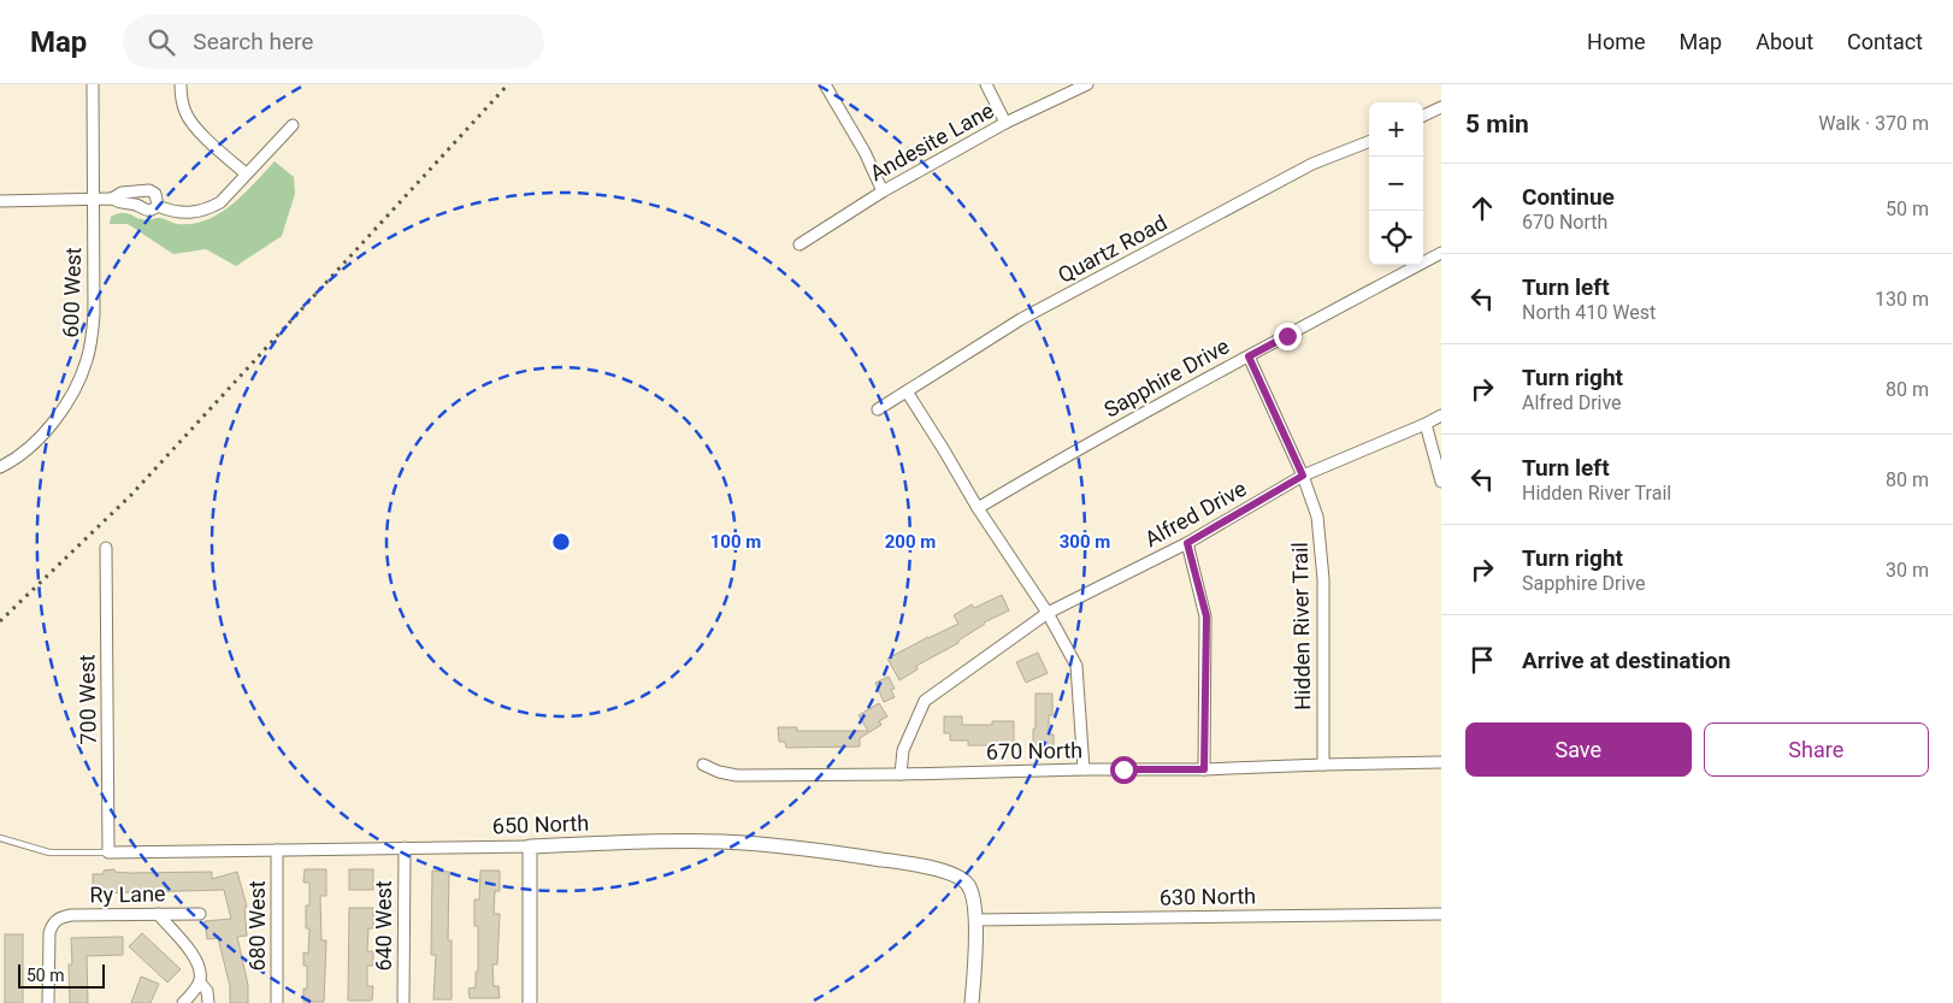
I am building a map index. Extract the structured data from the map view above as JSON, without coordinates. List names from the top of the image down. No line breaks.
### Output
{"streets":{"street":["Andesite Lane","Quartz Road","600 West","Sapphire Drive","Alfred Drive","Hidden River Trail","700 West","670 North","650 North","Ry Lane","630 North","680 West","640 West"]},"crossings":[["Sapphire Drive","Hidden River Trail"],["Alfred Drive","Hidden River Trail"],["Alfred Drive","670 North"],["Hidden River Trail","670 North"],["700 West","650 North"],["650 North","630 North"],["650 North","680 West"],["650 North","640 West"]],"scale_bar":"50 m","page":{"header":"Map","search":"Search here","nav":["Home","Map","About","Contact"],"heading":["5 min","Walk · 370 m"],"map_buttons":["+","−"],"list":[["Continue","670 North","50 m"],["Turn left","North 410 West","130 m"],["Turn right","Alfred Drive","80 m"],["Turn left","Hidden River Trail","80 m"],["Turn right","Sapphire Drive","30 m"],"Arrive at destination"],"buttons":["Save","Share"],"scale":"50 m"},"rings":["100 m","200 m","300 m"]}
